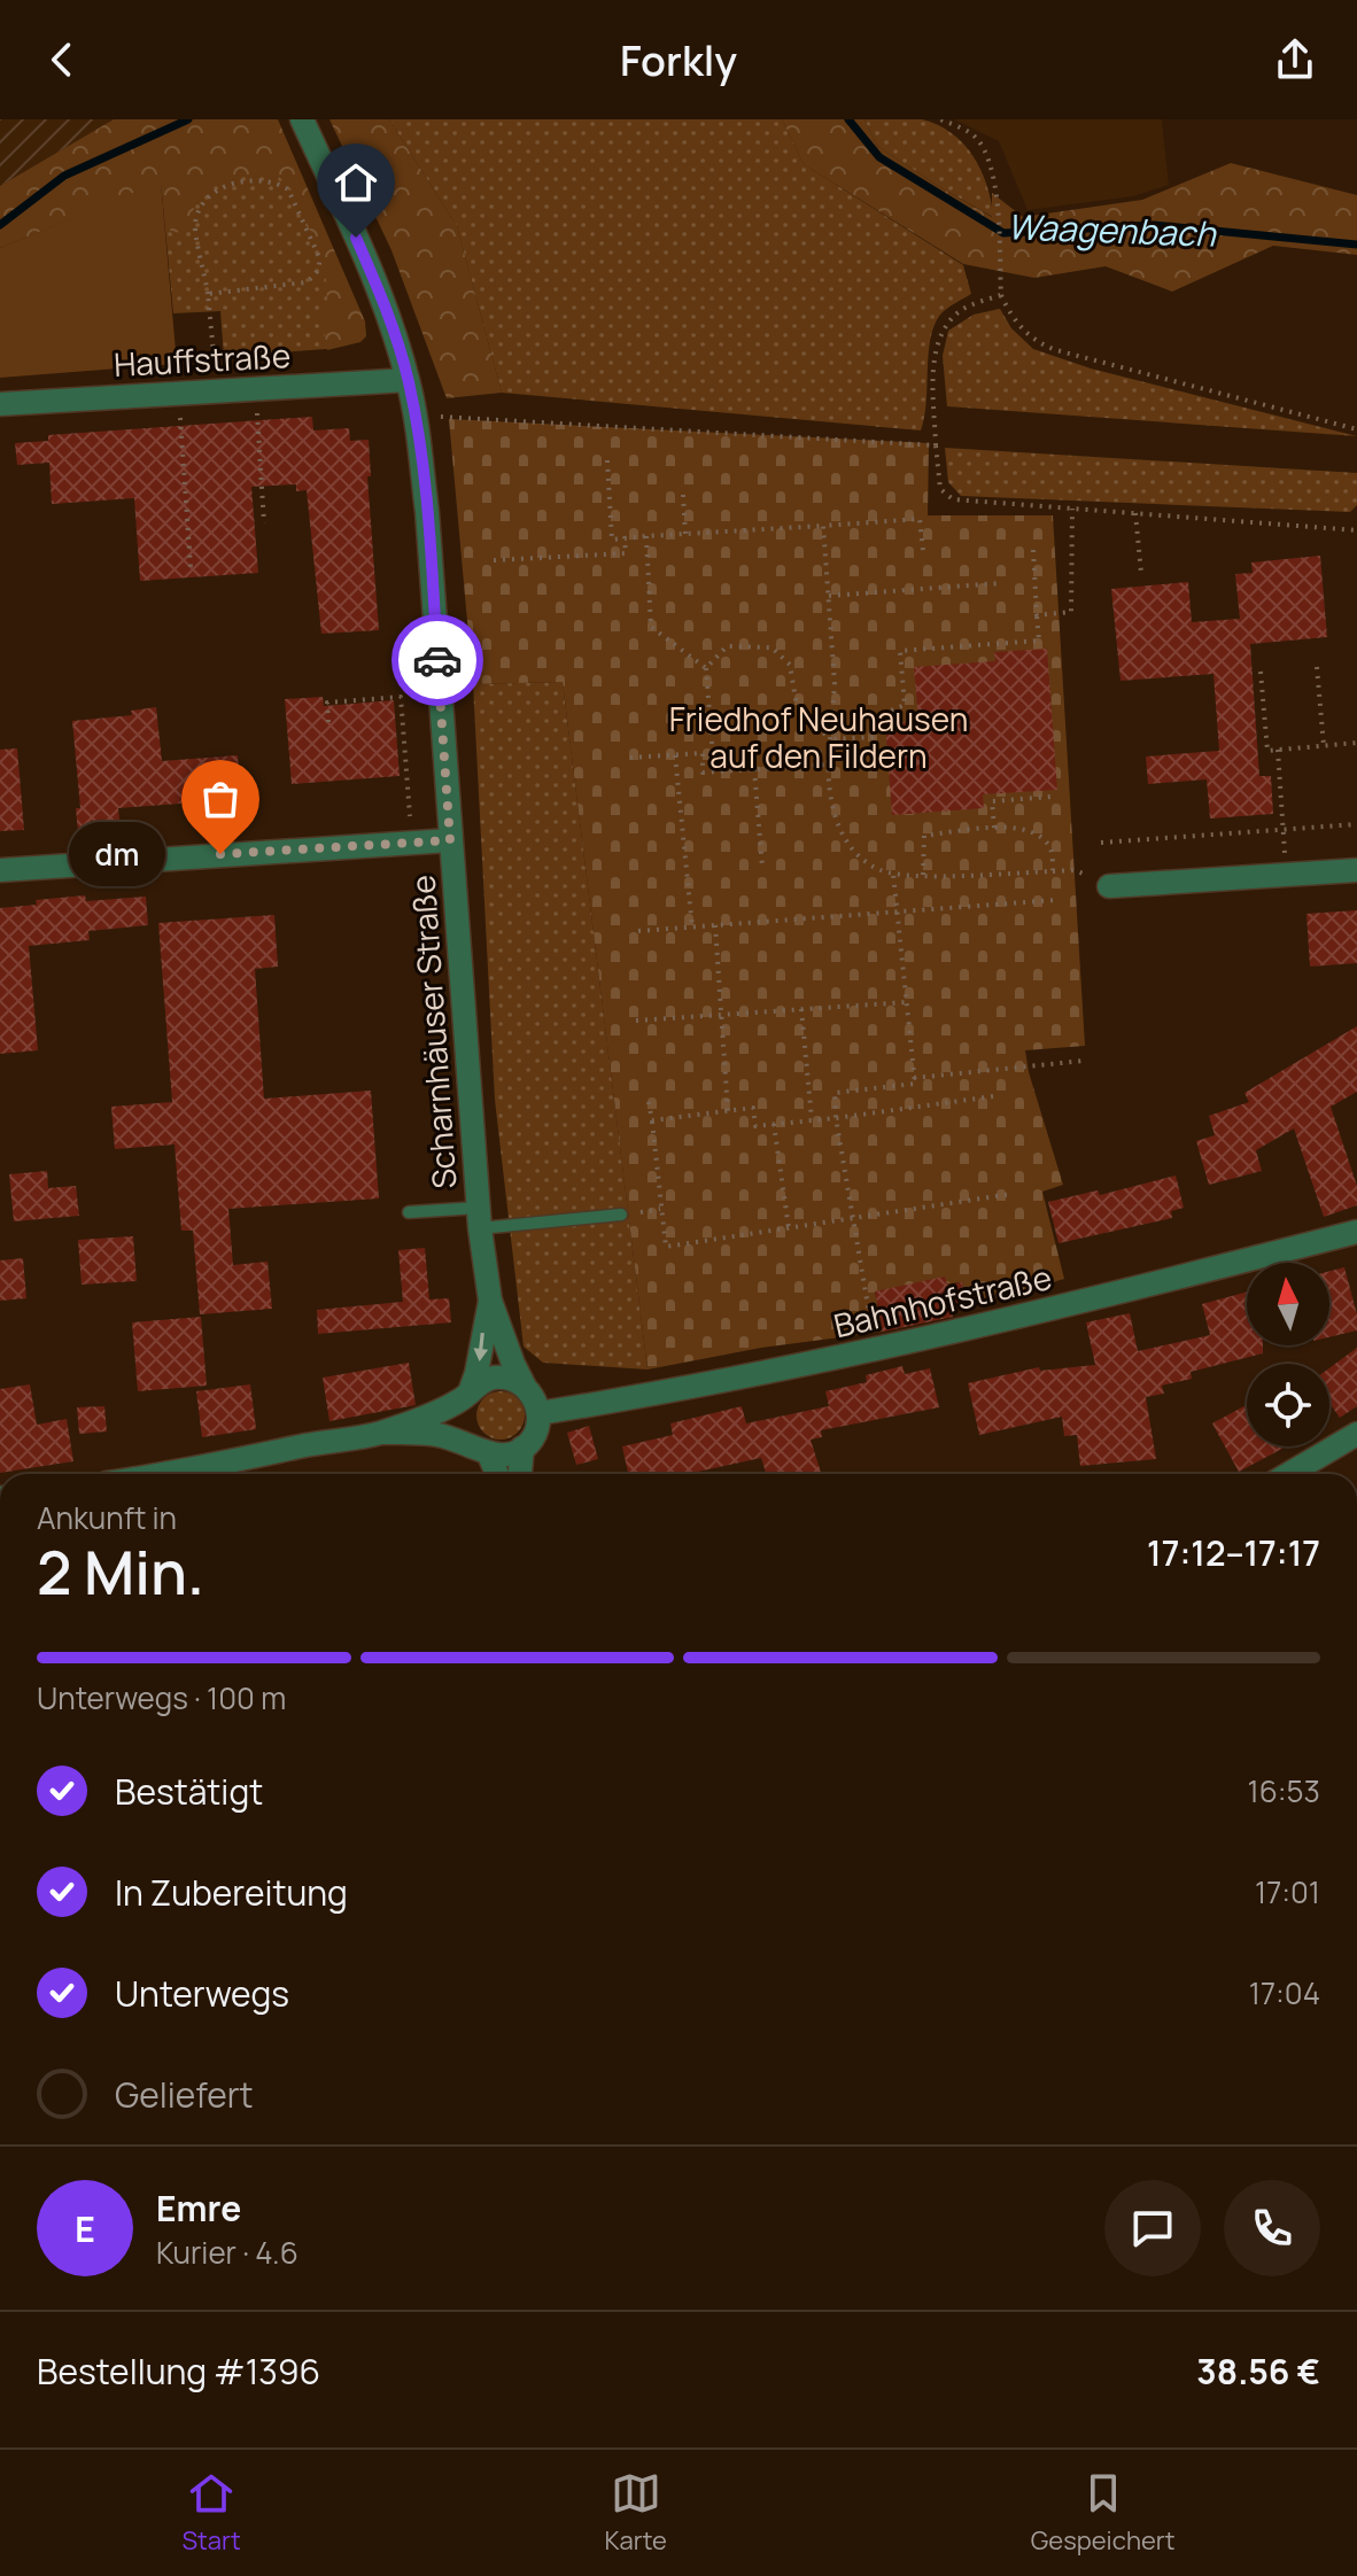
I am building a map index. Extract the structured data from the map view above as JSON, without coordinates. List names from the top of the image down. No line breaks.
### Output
{"streets":{"street":["Hauffstraße","Scharnhäuser Straße","Bahnhofstraße"]},"crossings":[["Hauffstraße","Scharnhäuser Straße"],["Scharnhäuser Straße","Bahnhofstraße"]],"water":["Waagenbach"],"parks":["Friedhof Neuhausen auf den Fildern"],"places":["dm"],"north":"top","page":{"header":"Forkly","bubble":"dm","heading":["2 Min.","Ankunft in","17:12–17:17"],"panel":["Emre","Kurier · 4.6","Bestellung #1396","38.56 €"],"bar":"Unterwegs · 100 m","list":[["Bestätigt","16:53"],["In Zubereitung","17:01"],["Unterwegs","17:04"],"Geliefert"],"round":"E","tabs":["Start","Karte","Gespeichert"]}}
